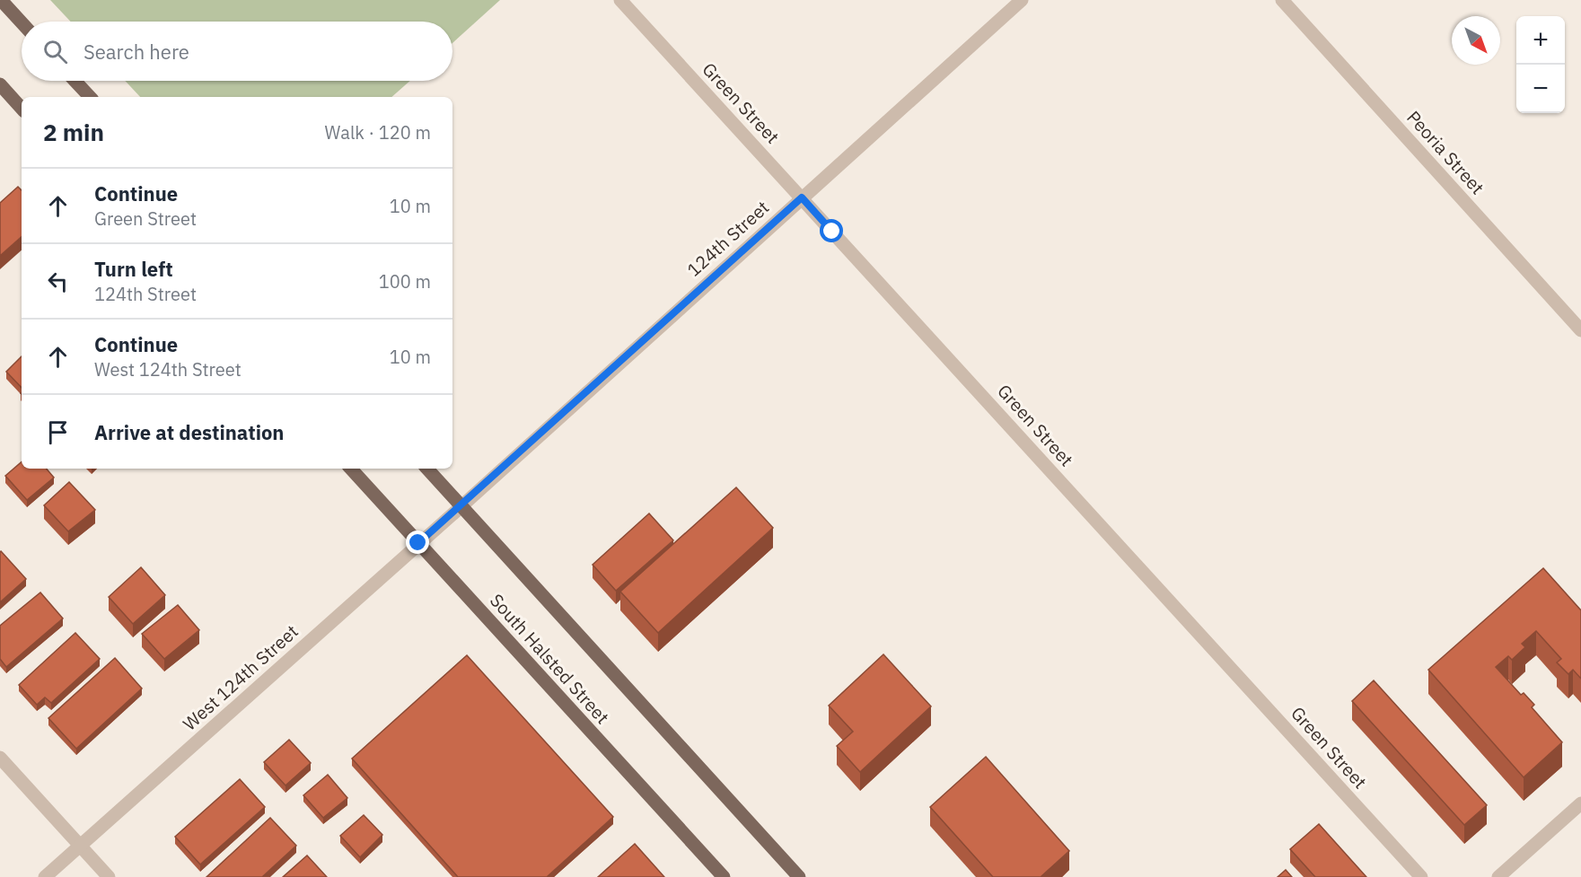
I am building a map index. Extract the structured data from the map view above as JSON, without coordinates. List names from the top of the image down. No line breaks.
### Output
{"streets":{"main road":["South Halsted Street"],"street":["Green Street","Peoria Street","124th Street","West 124th Street"]},"crossings":[["Green Street","124th Street"],["124th Street","West 124th Street"],["South Halsted Street","West 124th Street"]],"north":"bottom right","page":{"map_buttons":["+","−"],"search":"Search here","heading":["2 min","Walk · 120 m"],"list":[["Continue","Green Street","10 m"],["Turn left","124th Street","100 m"],["Continue","West 124th Street","10 m"],"Arrive at destination"]}}
